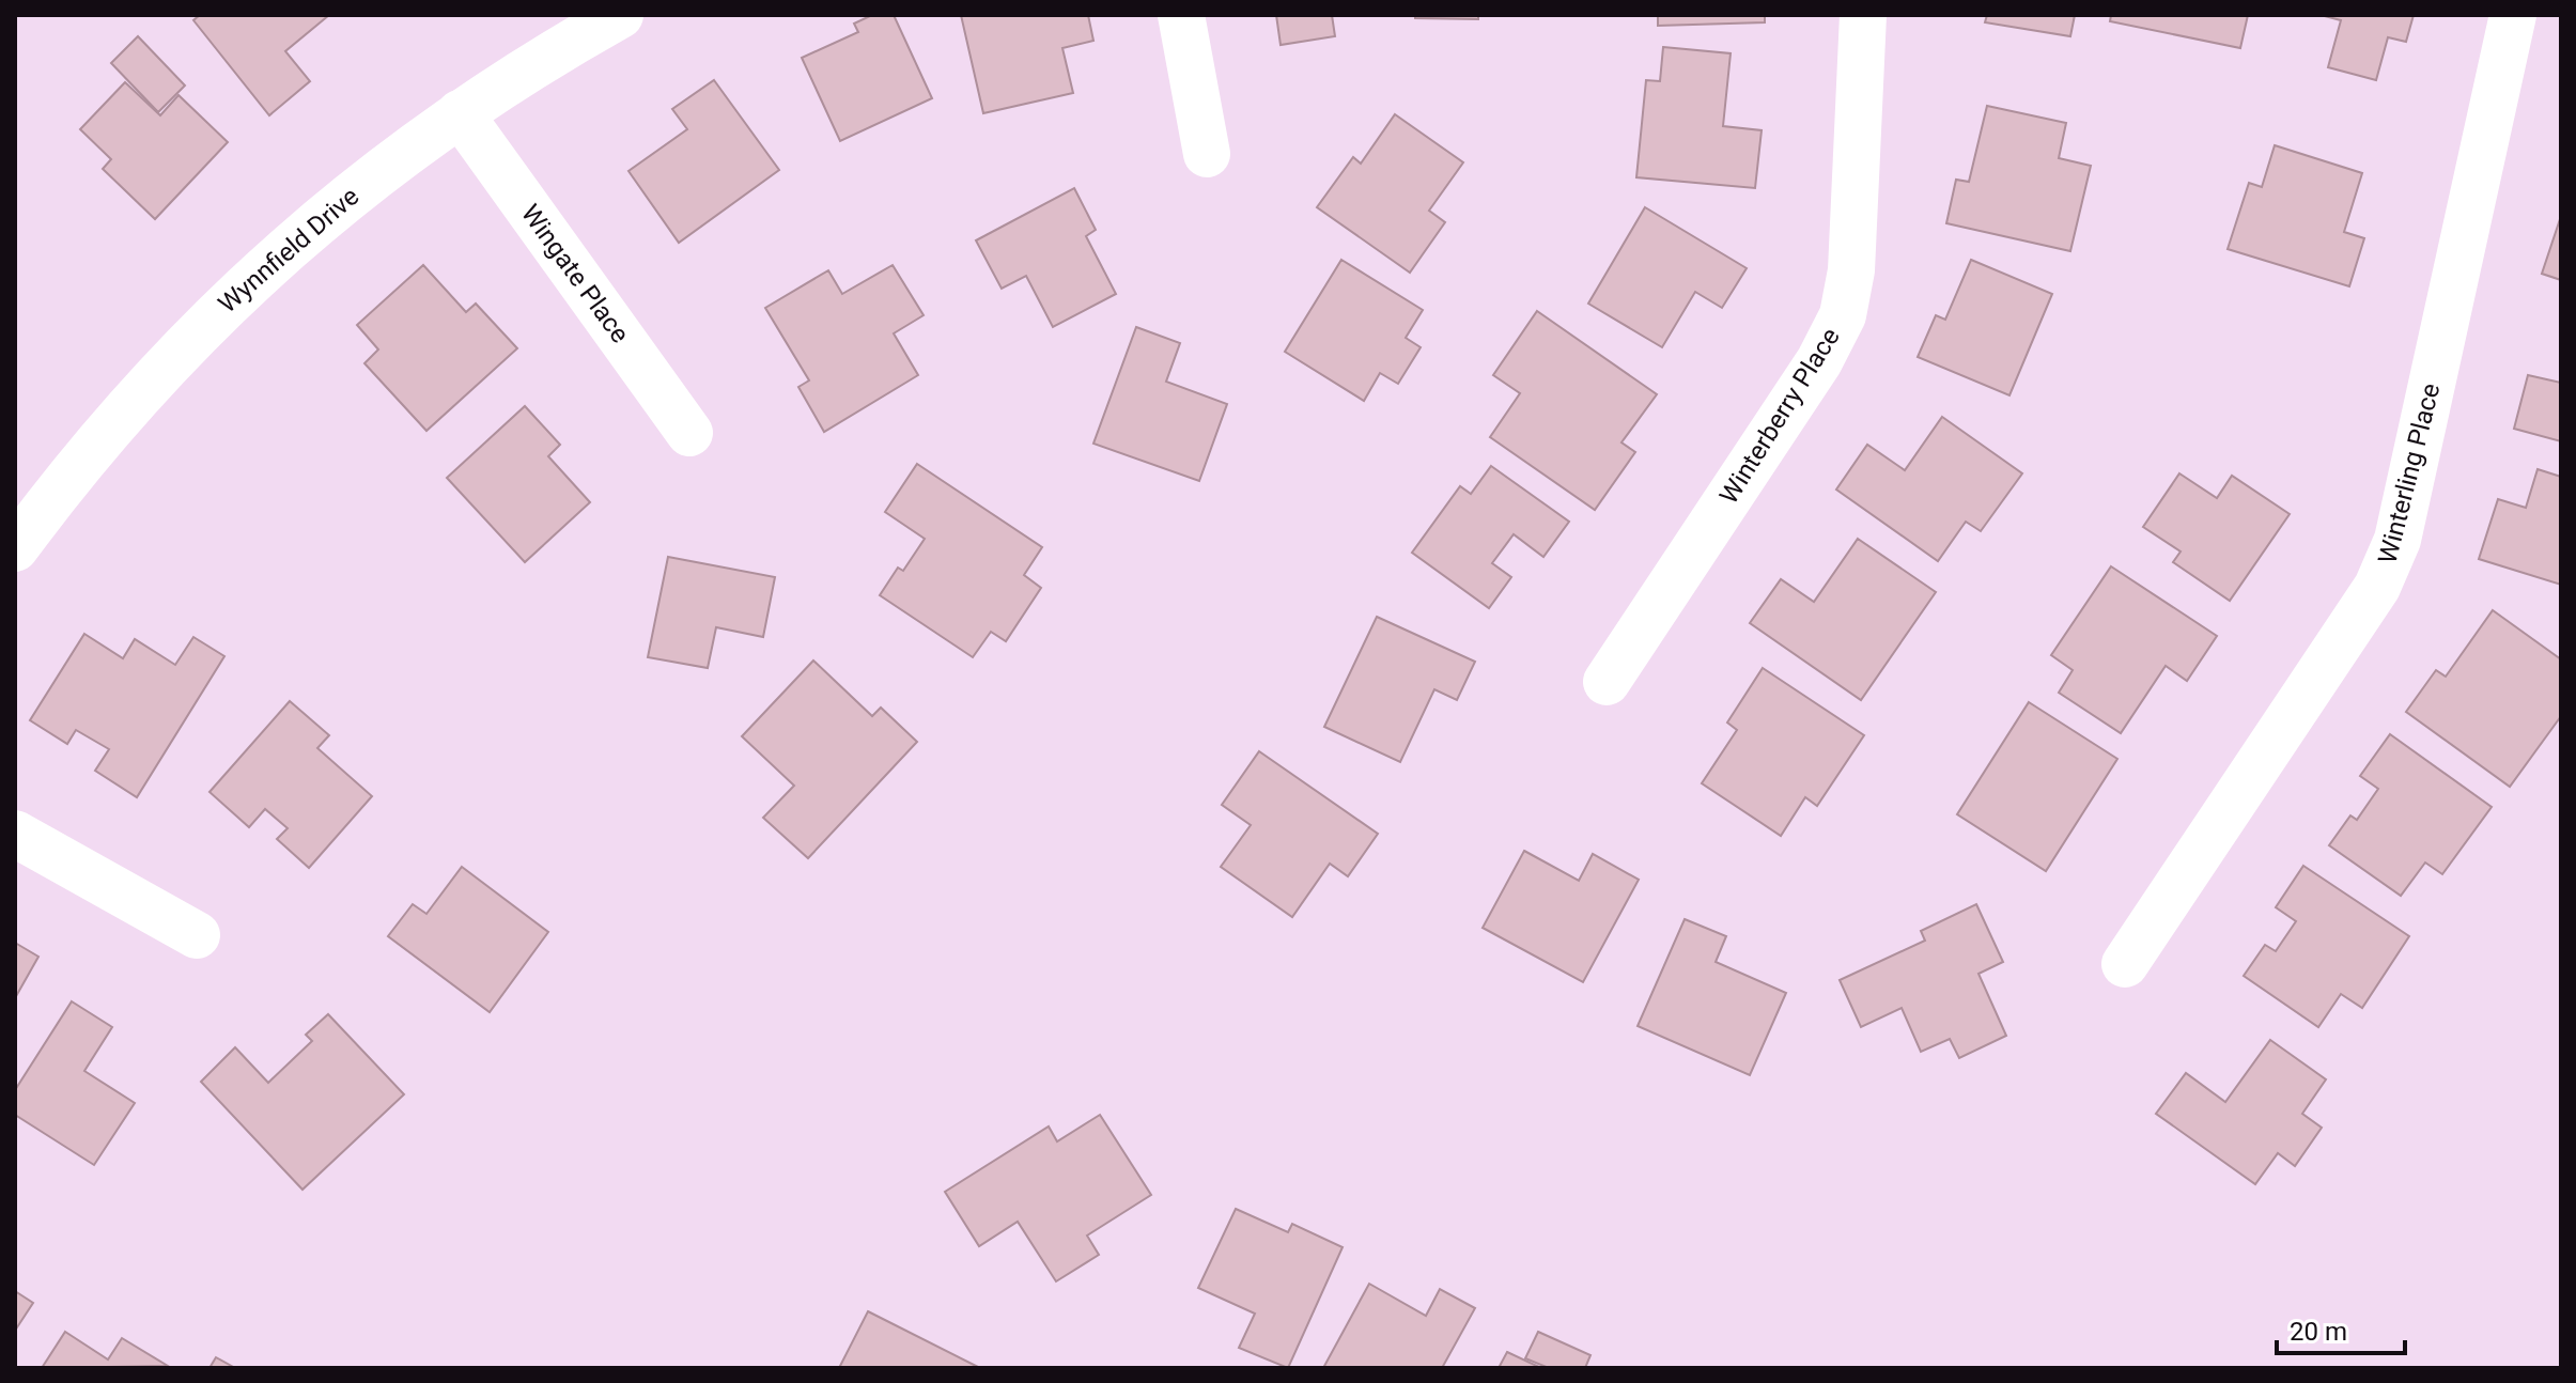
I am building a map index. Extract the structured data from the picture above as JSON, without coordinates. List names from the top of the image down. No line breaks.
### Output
{"streets":{"street":["Wynnfield Drive","Wingate Place","Winterberry Place","Winterling Place"]},"crossings":[["Wynnfield Drive","Wingate Place"]],"scale_bar":"20 m"}
